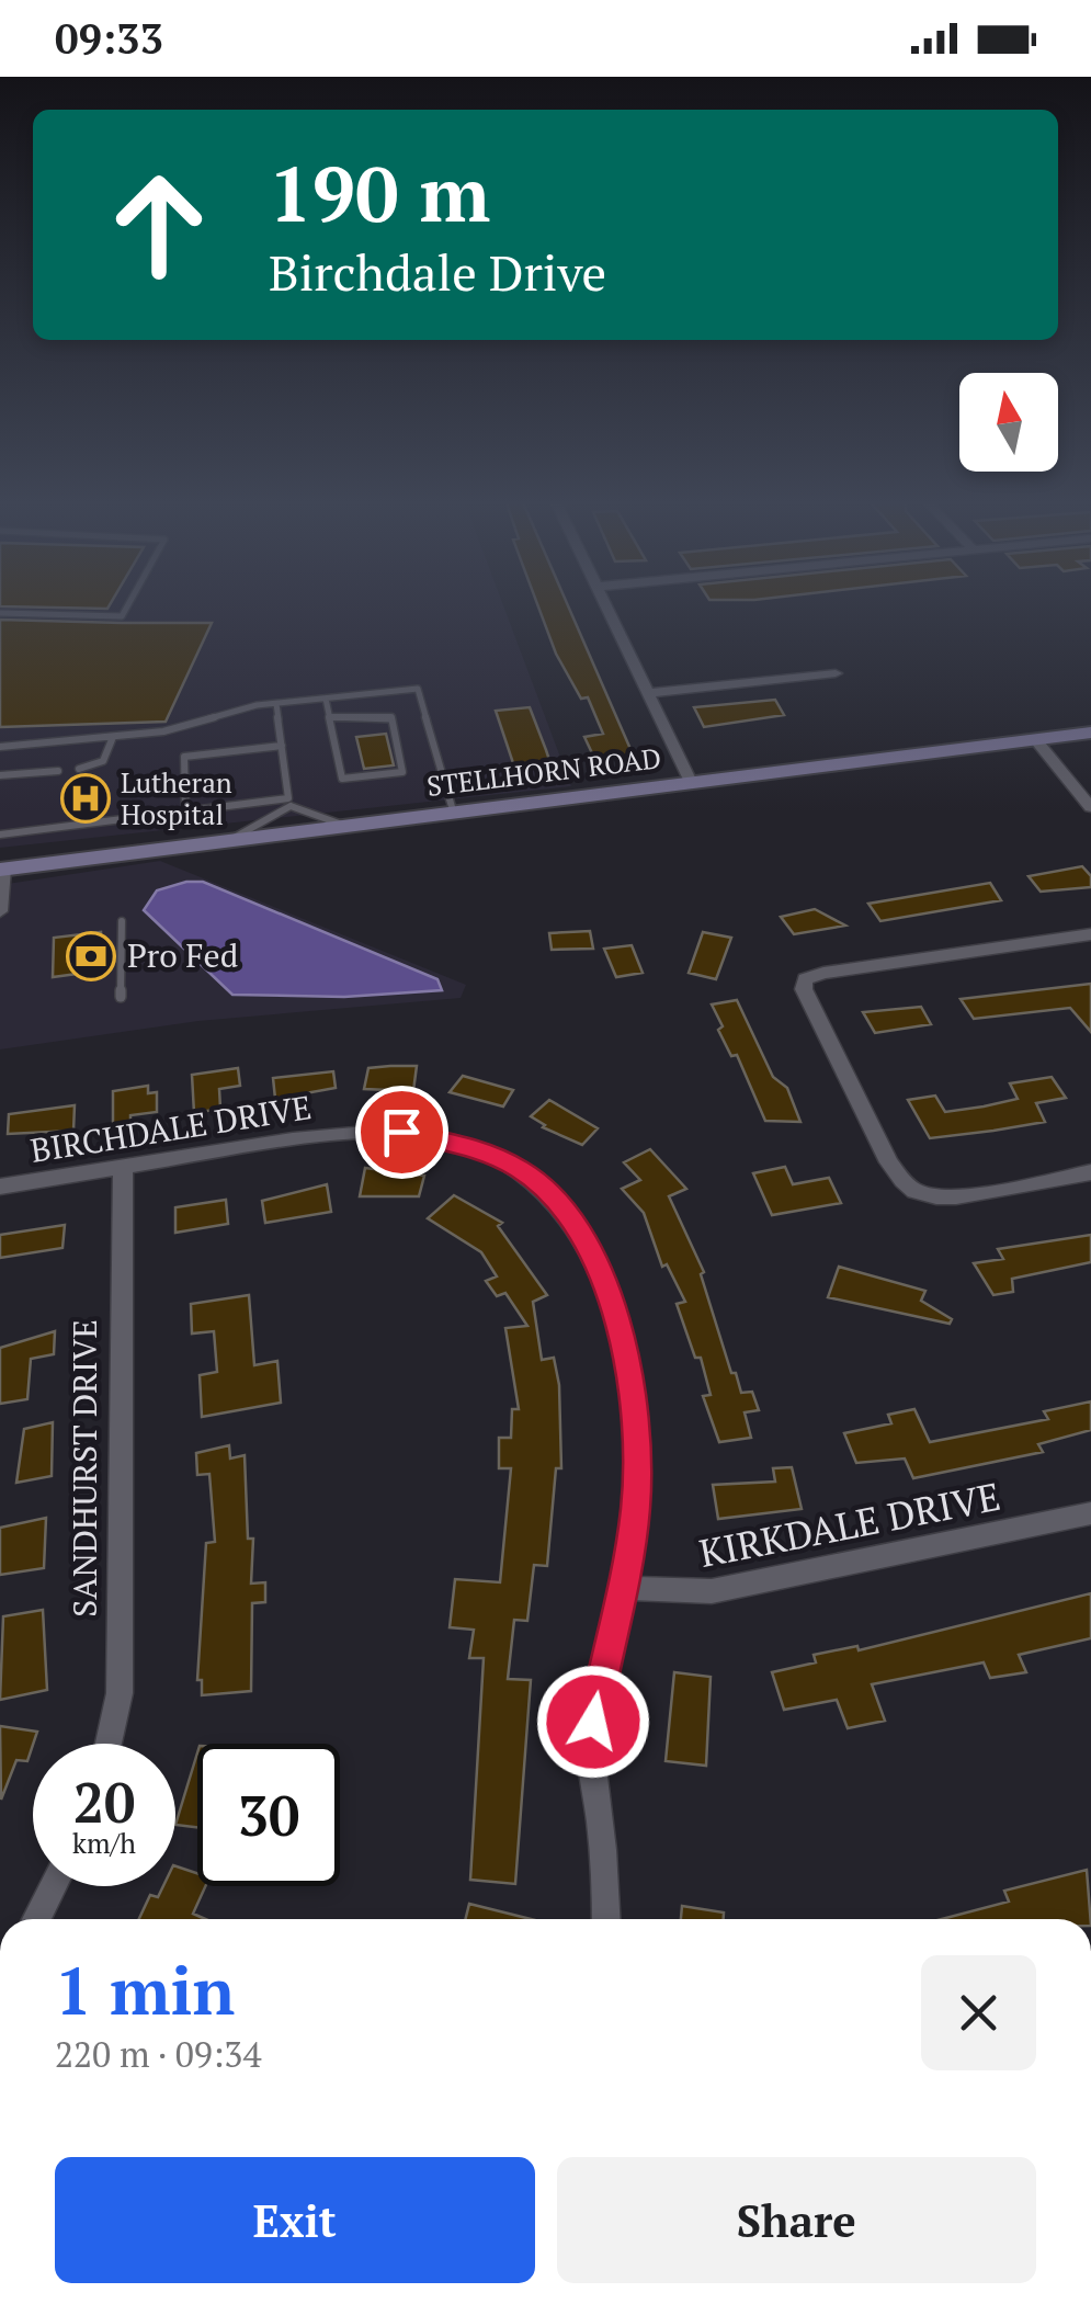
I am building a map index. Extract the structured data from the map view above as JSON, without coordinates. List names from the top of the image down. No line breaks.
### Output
{"streets":{"main road":["STELLHORN ROAD"],"street":["BIRCHDALE DRIVE","SANDHURST DRIVE","KIRKDALE DRIVE"]},"crossings":[["BIRCHDALE DRIVE","SANDHURST DRIVE"],["BIRCHDALE DRIVE","KIRKDALE DRIVE"]],"places":{"hospital":["Lutheran Hospital"],"bank":["Pro Fed"]},"north":"top","page":{"status":"09:33","turn":["190 m","Birchdale Drive"],"speed":"20 km/h","limit":"30","heading":["1 min","220 m · 09:34"],"buttons":["Exit","Share"]}}
